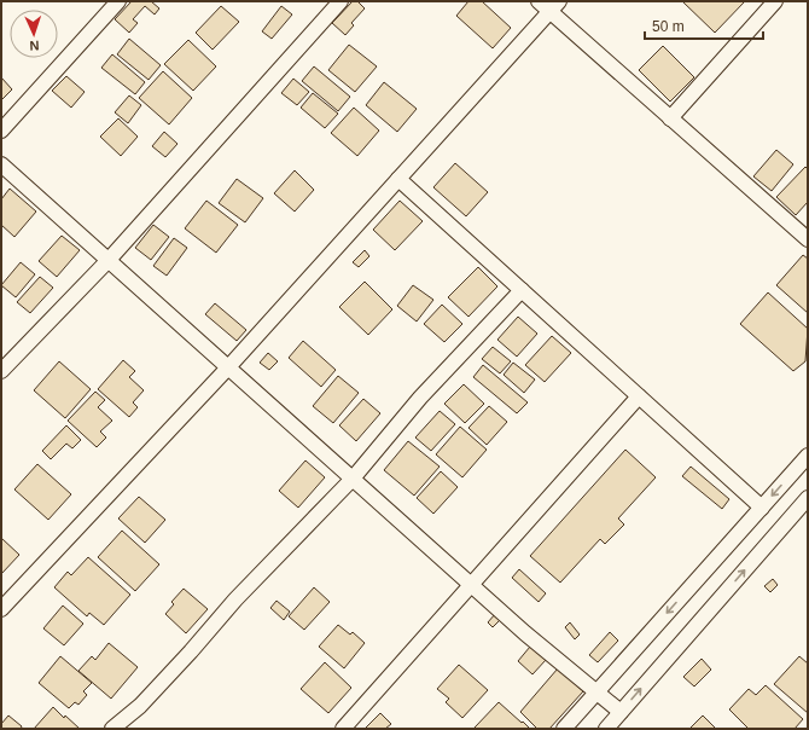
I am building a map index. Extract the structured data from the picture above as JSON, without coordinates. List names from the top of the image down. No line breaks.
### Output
{"scale_bar":"50 m","north":"bottom"}
